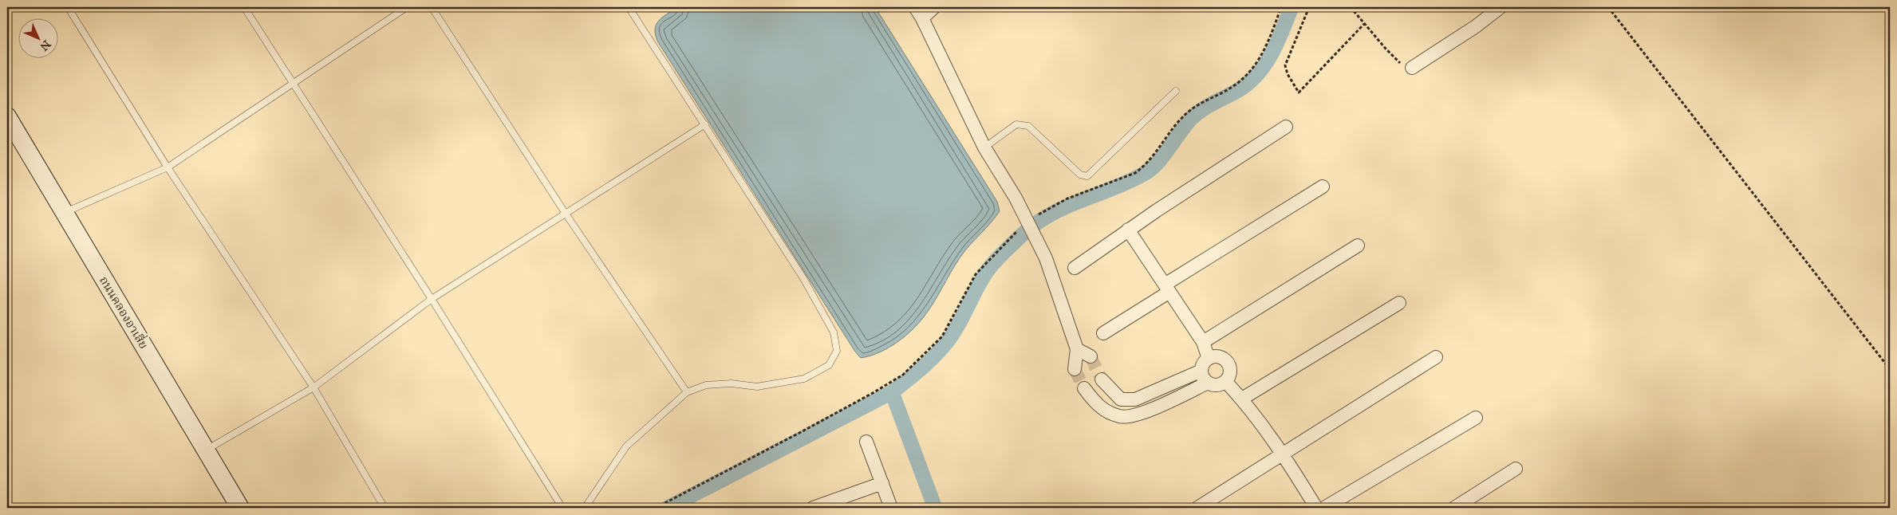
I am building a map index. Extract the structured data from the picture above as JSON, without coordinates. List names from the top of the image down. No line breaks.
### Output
{"streets":{"street":["ถนนคลองอาเสี่ย"]},"north":"bottom right"}
